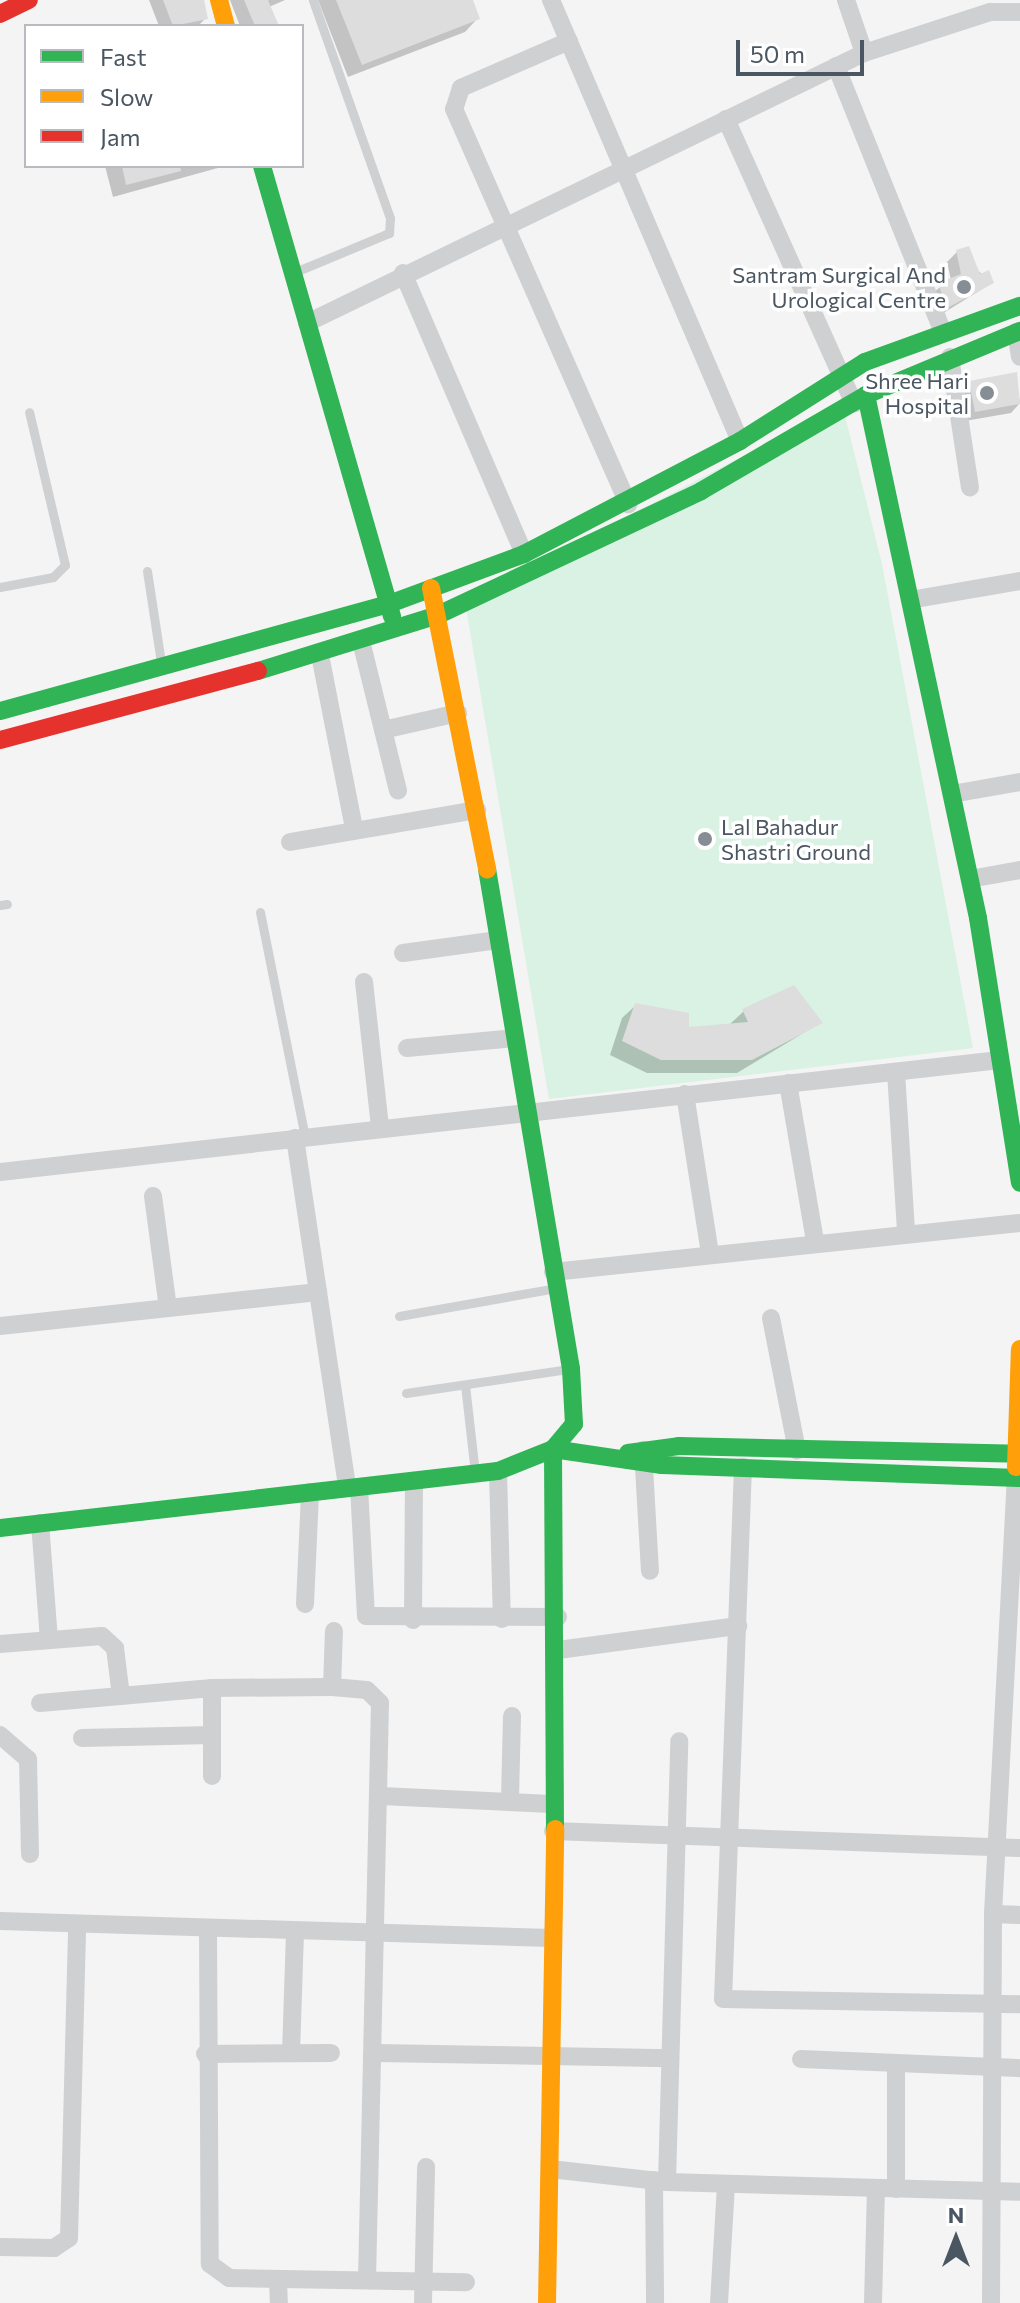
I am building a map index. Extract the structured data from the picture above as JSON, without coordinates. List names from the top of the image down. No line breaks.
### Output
{"places":["Santram Surgical And Urological Centre","Shree Hari Hospital","Lal Bahadur Shastri Ground"],"legend":["Fast","Slow","Jam"],"scale_bar":"50 m","north":"top"}
